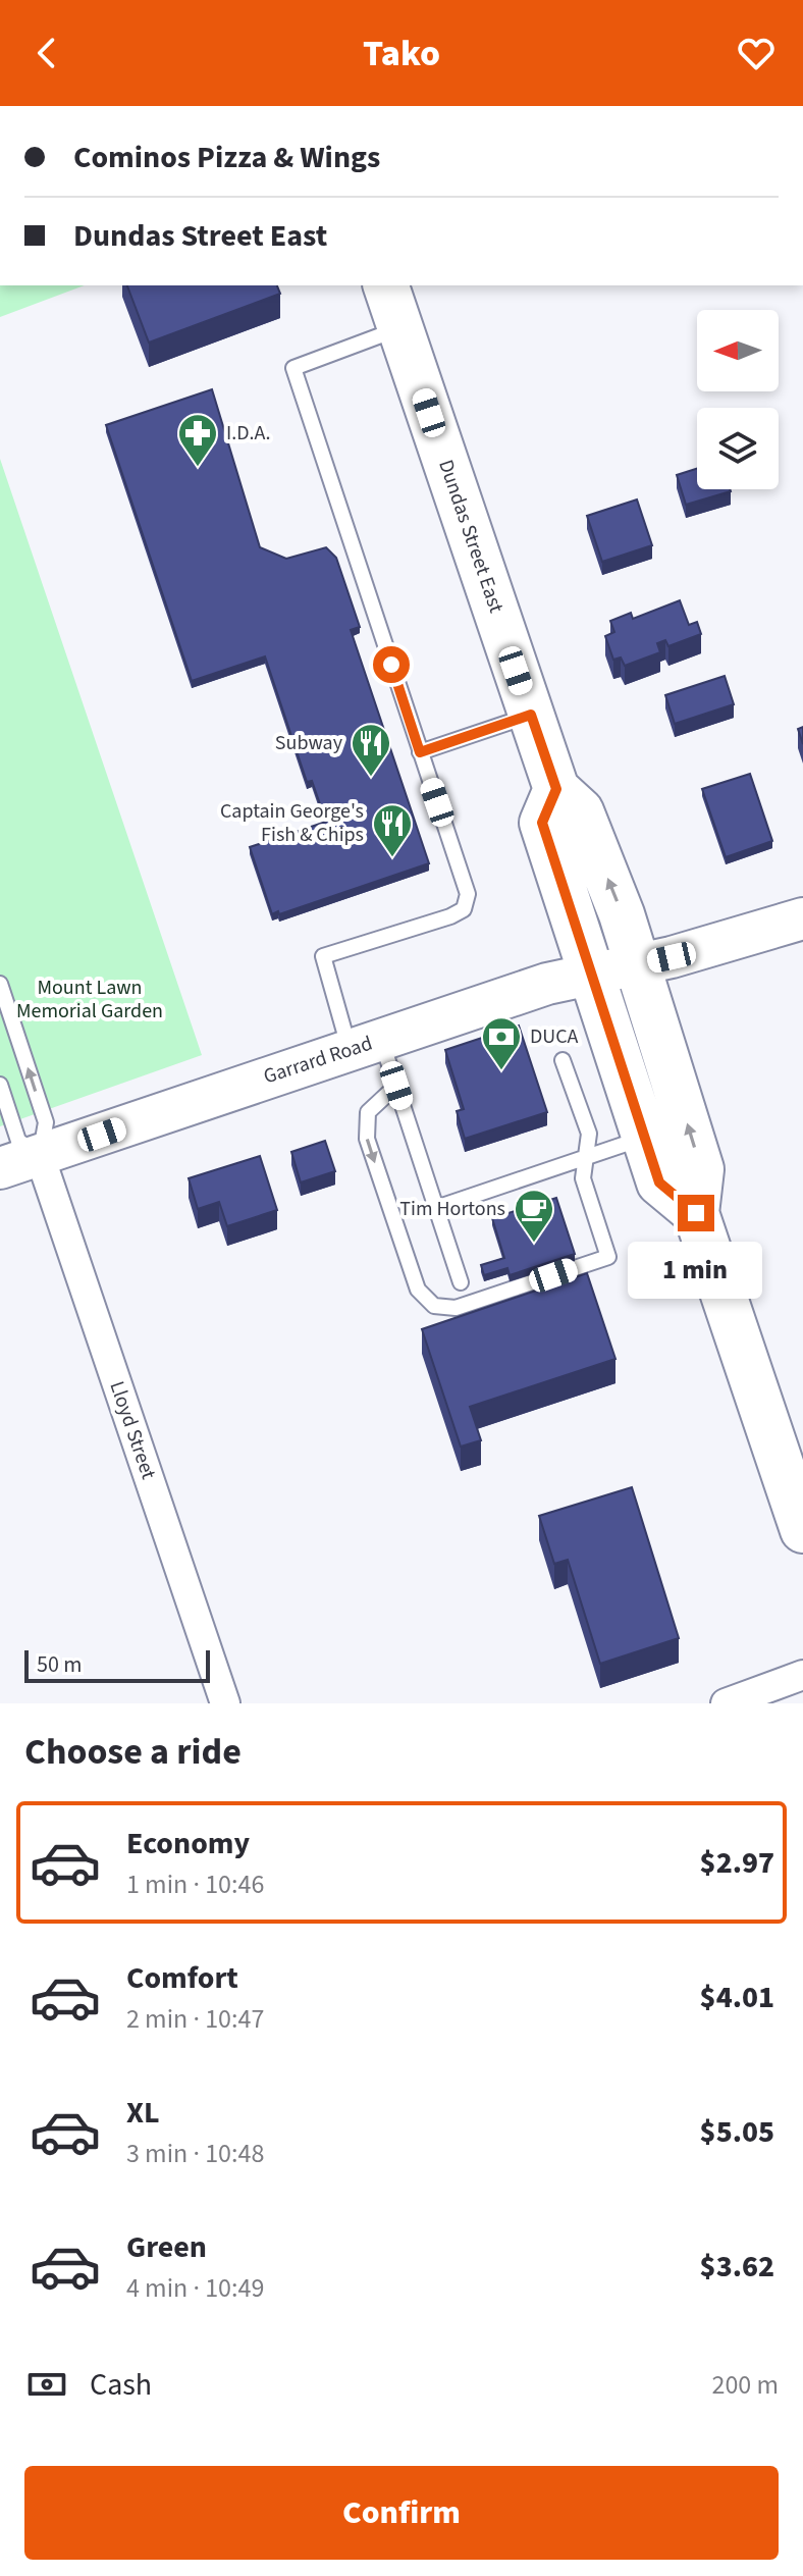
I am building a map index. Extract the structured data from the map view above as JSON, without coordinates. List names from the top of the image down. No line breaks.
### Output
{"streets":{"main road":["Dundas Street East"],"street":["Garrard Road","Lloyd Street"]},"crossings":[["Dundas Street East","Garrard Road"],["Garrard Road","Lloyd Street"]],"parks":["Mount Lawn Memorial Garden"],"places":{"pharmacy":["I.D.A."],"restaurant":["Subway","Captain George's Fish & Chips"],"bank":["DUCA"],"cafe":["Tim Hortons"]},"scale_bar":"50 m","north":"left","page":{"header":"Tako","banner":["Cominos Pizza & Wings","Dundas Street East"],"bubble":"1 min","scale":"50 m","heading":"Choose a ride","list":[{"name":"Economy","note":"1 min · 10:46","value":"$2.97"},{"name":"Comfort","note":"2 min · 10:47","value":"$4.01"},{"name":"XL","note":"3 min · 10:48","value":"$5.05"},{"name":"Green","note":"4 min · 10:49","value":"$3.62"}],"pay":["Cash","200 m"],"buttons":"Confirm"}}
